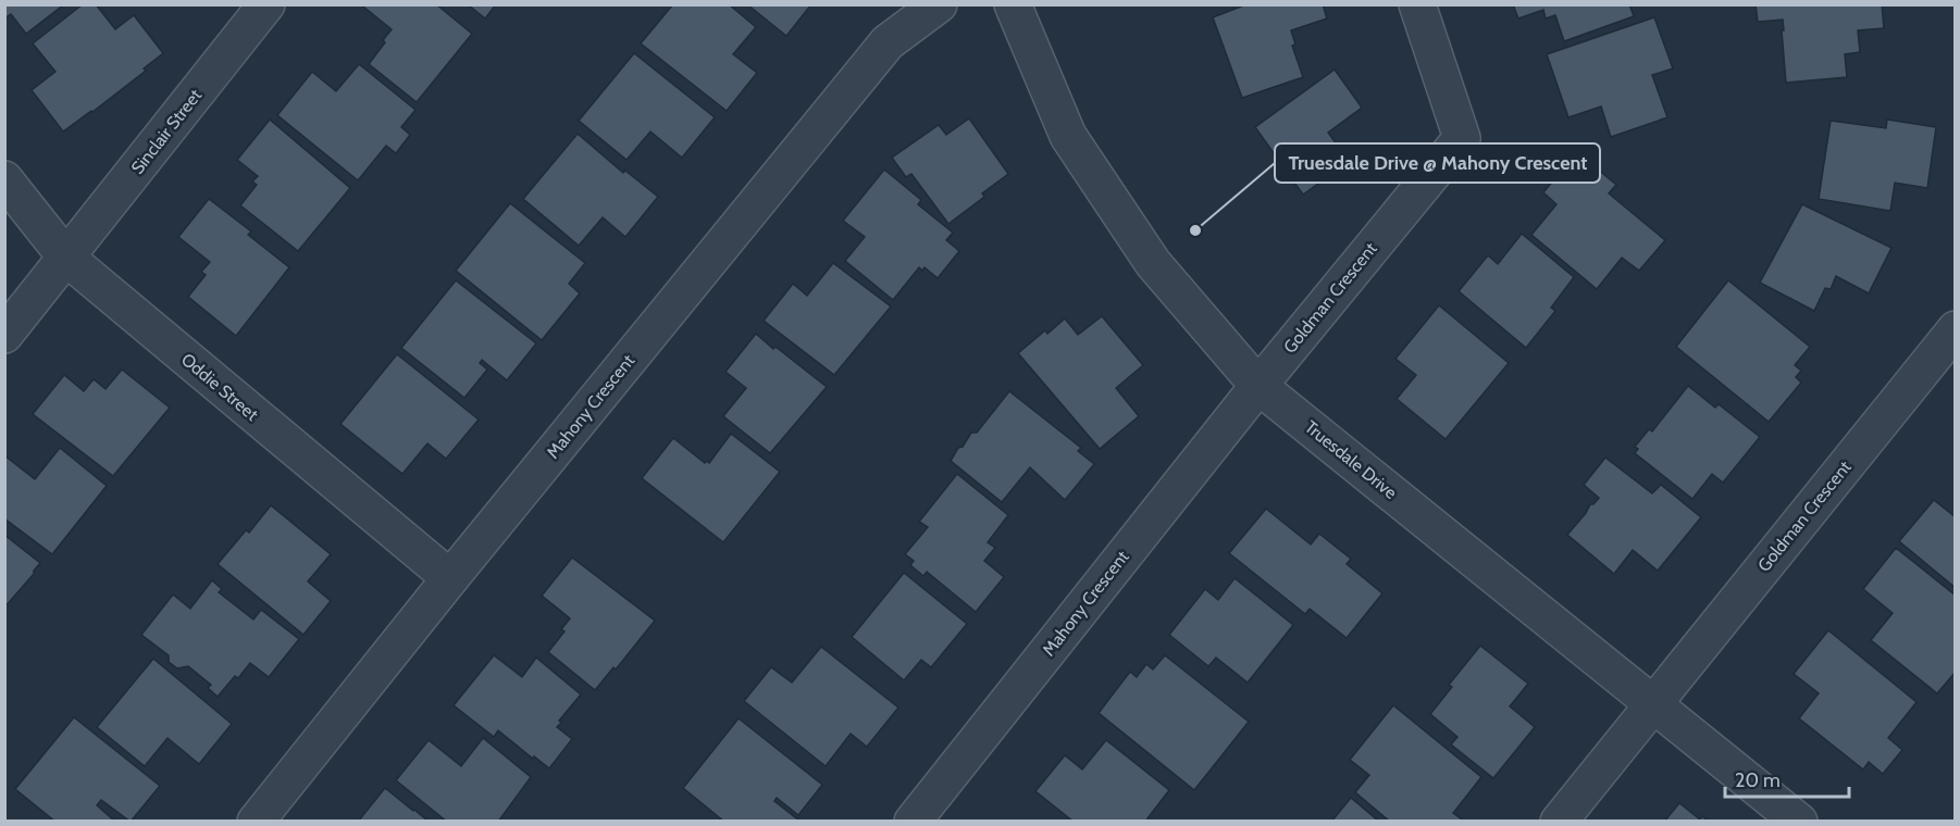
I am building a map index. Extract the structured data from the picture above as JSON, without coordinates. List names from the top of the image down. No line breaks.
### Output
{"streets":{"street":["Sinclair Street","Goldman Crescent","Oddie Street","Mahony Crescent","Truesdale Drive"]},"crossings":[["Sinclair Street","Oddie Street"],["Goldman Crescent","Mahony Crescent"],["Goldman Crescent","Truesdale Drive"],["Oddie Street","Mahony Crescent"],["Mahony Crescent","Truesdale Drive"]],"places":["Truesdale Drive @ Mahony Crescent"],"scale_bar":"20 m"}
